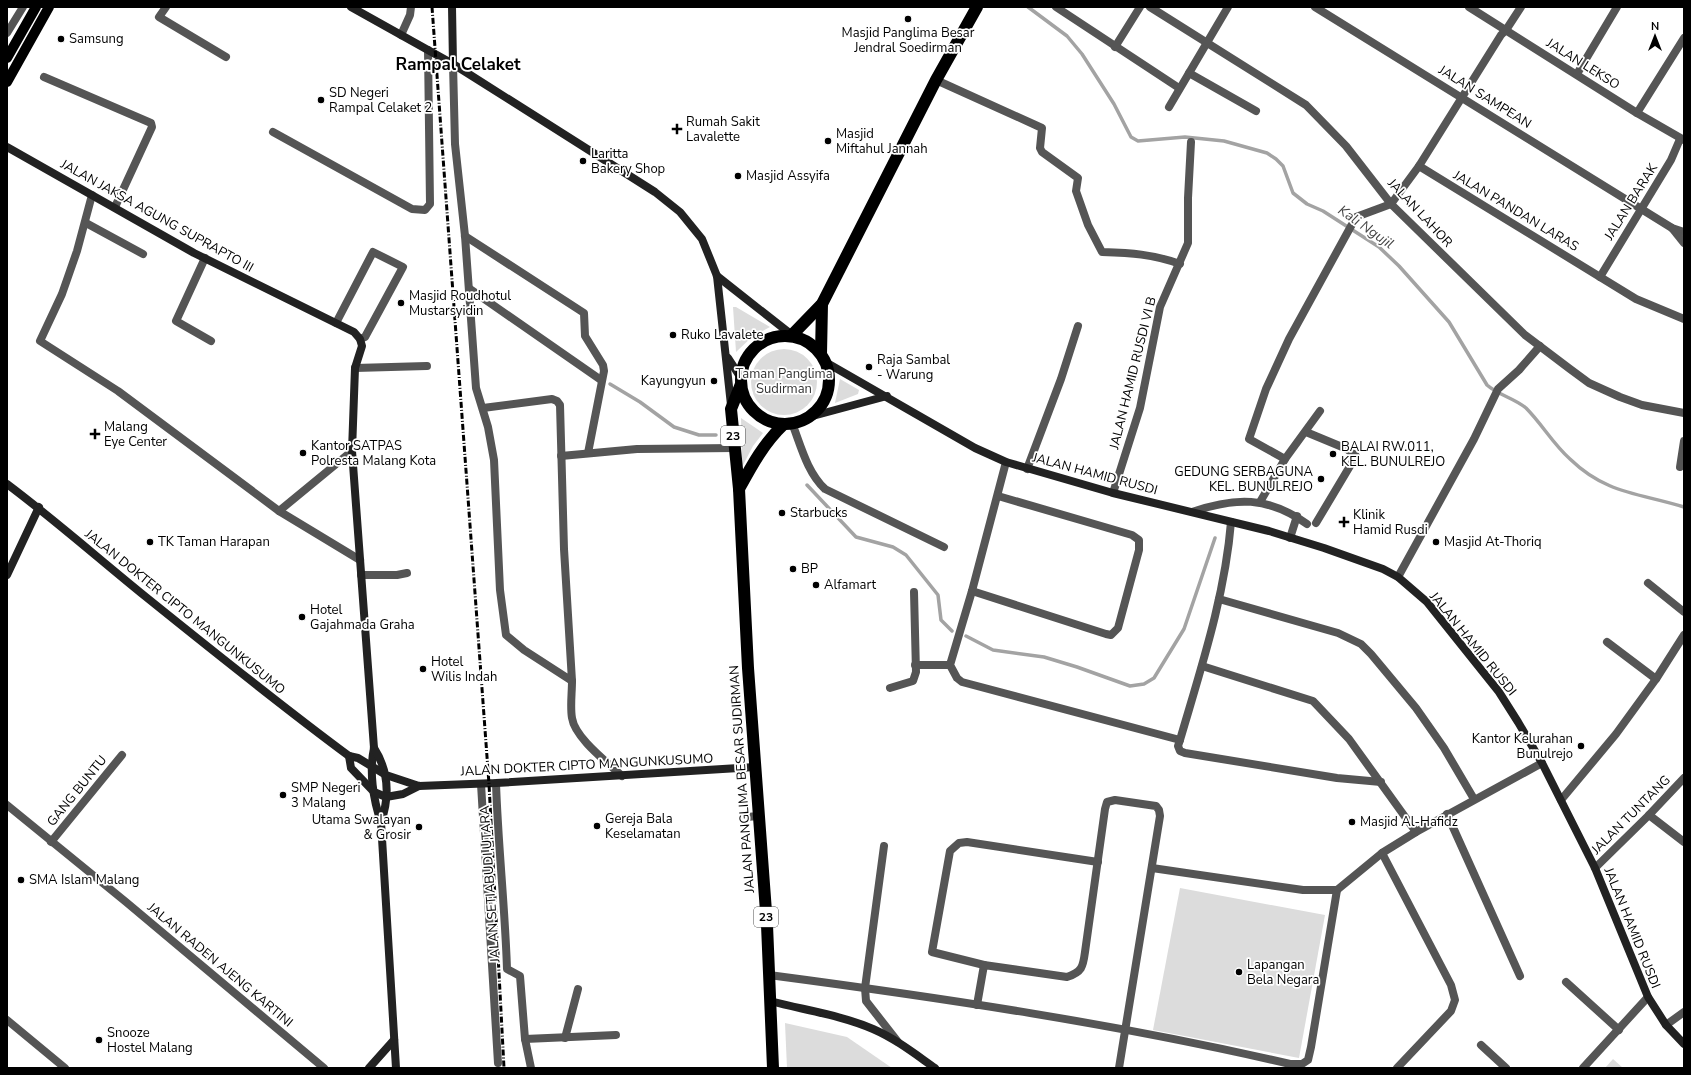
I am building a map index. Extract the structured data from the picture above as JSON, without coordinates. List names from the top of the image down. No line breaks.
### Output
{"streets":{"highway":["23","JALAN PANGLIMA BESAR SUDIRMAN"],"street":["JALAN LEKSO","JALAN SAMPEAN","JALAN BARAK","JALAN PANDAN LARAS","JALAN LAHOR","JALAN JAKSA AGUNG SUPRAPTO III","JALAN HAMID RUSDI VI B","JALAN HAMID RUSDI","JALAN DOKTER CIPTO MANGUNKUSUMO","GANG BUNTU","JALAN TUNTANG","JALAN SETIABUDI UTARA","JALAN RADEN AJENG KARTINI"]},"crossings":[["JALAN LEKSO","JALAN BARAK"],["JALAN SAMPEAN","JALAN BARAK"],["JALAN BARAK","JALAN PANDAN LARAS"],["JALAN HAMID RUSDI VI B","JALAN HAMID RUSDI"],["23","JALAN HAMID RUSDI"],["23","JALAN PANGLIMA BESAR SUDIRMAN"],["JALAN HAMID RUSDI","JALAN PANGLIMA BESAR SUDIRMAN"],["JALAN HAMID RUSDI","JALAN TUNTANG"],["JALAN DOKTER CIPTO MANGUNKUSUMO","JALAN PANGLIMA BESAR SUDIRMAN"],["JALAN DOKTER CIPTO MANGUNKUSUMO","JALAN SETIABUDI UTARA"],["GANG BUNTU","JALAN RADEN AJENG KARTINI"]],"districts":["Rampal Celaket"],"water":["Kali Ngujil"],"parks":["Taman Panglima Sudirman"],"places":{"other":["Masjid Panglima Besar Jendral Soedirman","Samsung","SD Negeri Rampal Celaket 2","Masjid Miftahul Jannah","Laritta Bakery Shop","Masjid Assyifa","Masjid Roudhotul Mustarsyidin","Ruko Lavalete","Raja Sambal - Warung","Kayungyun","Kantor SATPAS Polresta Malang Kota","BALAI RW.011, KEL. BUNULREJO","GEDUNG SERBAGUNA KEL. BUNULREJO","Starbucks","TK Taman Harapan","Masjid At-Thoriq","BP","Alfamart","Hotel Gajahmada Graha","Hotel Wilis Indah","Kantor Kelurahan Bunulrejo","SMP Negeri 3 Malang","Masjid Al-Hafidz","Gereja Bala Keselamatan","Utama Swalayan & Grosir","SMA Islam Malang","Lapangan Bela Negara","Snooze Hostel Malang"],"health":["Rumah Sakit Lavalette","Malang Eye Center","Klinik Hamid Rusdi"]},"north":"top"}
